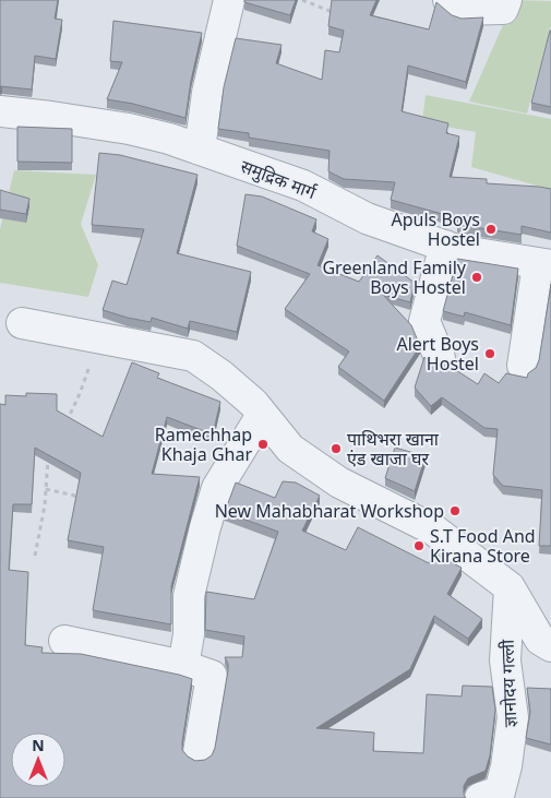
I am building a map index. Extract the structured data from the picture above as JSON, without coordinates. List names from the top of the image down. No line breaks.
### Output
{"streets":{"street":["समुद्रिक मार्ग","ज्ञानोदय गल्ली"]},"places":["Apuls Boys Hostel","Greenland Family Boys Hostel","Alert Boys Hostel","Ramechhap Khaja Ghar","पाथिभरा खाना एंड खाजा घर","New Mahabharat Workshop","S.T Food And Kirana Store"],"north":"top"}
